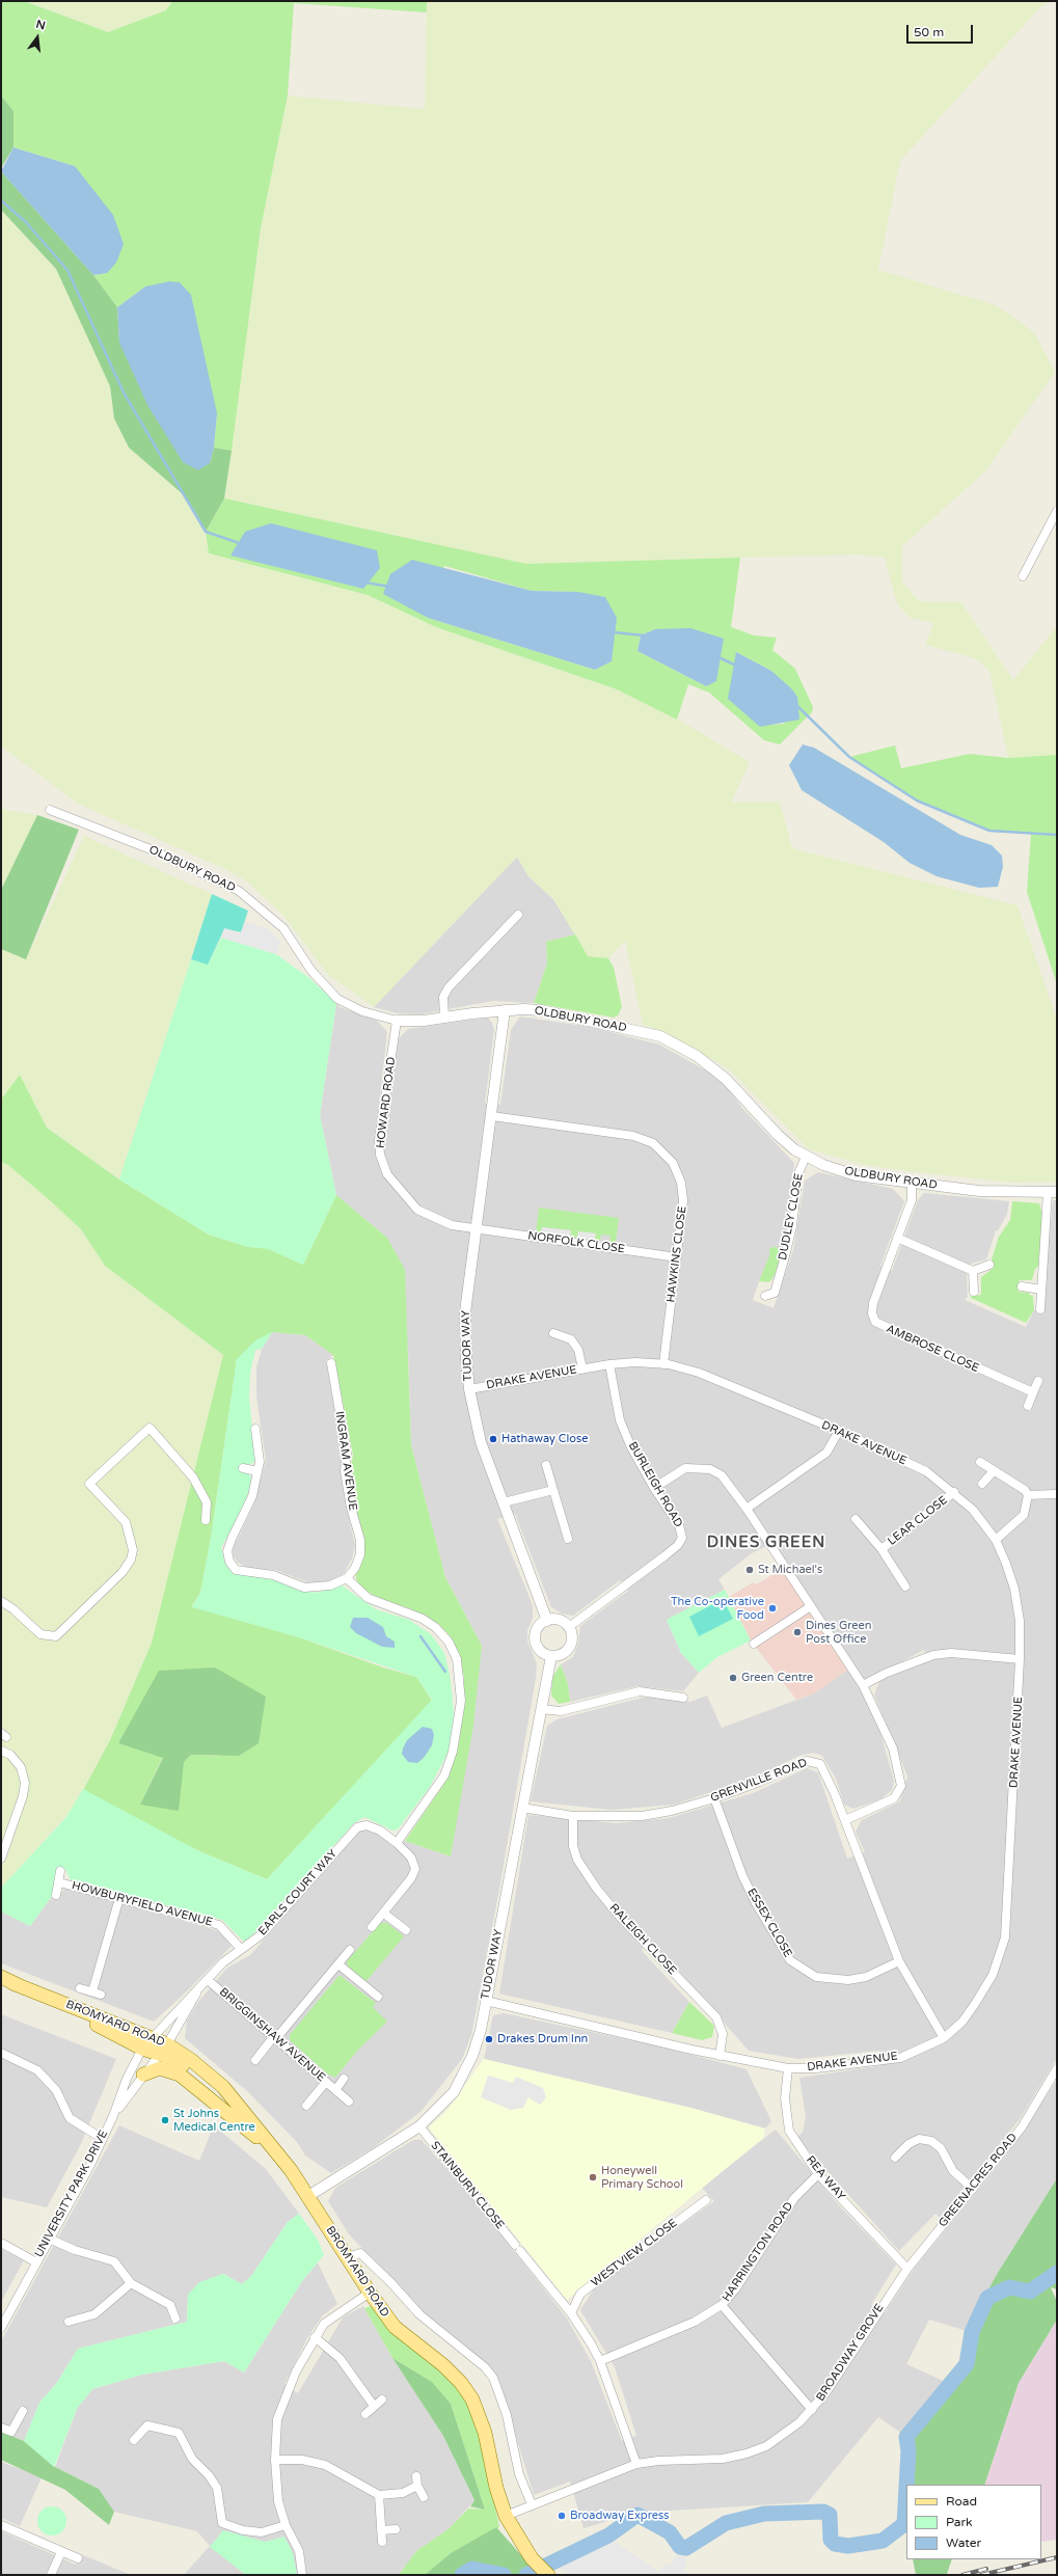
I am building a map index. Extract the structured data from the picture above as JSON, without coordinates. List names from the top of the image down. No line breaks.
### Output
{"streets":{"main road":["BROMYARD ROAD"],"street":["OLDBURY ROAD","HOWARD ROAD","DUDLEY CLOSE","NORFOLK CLOSE","HAWKINS CLOSE","TUDOR WAY","AMBROSE CLOSE","DRAKE AVENUE","INGRAM AVENUE","BURLEIGH ROAD","LEAR CLOSE","GRENVILLE ROAD","EARLS COURT WAY","HOWBURYFIELD AVENUE","ESSEX CLOSE","RALEIGH CLOSE","BRIGGINSHAW AVENUE","REA WAY","GREENACRES ROAD","STAINBURN CLOSE","UNIVERSITY PARK DRIVE","HARRINGTON ROAD","WESTVIEW CLOSE","BROADWAY GROVE"]},"crossings":[["OLDBURY ROAD","HOWARD ROAD"],["OLDBURY ROAD","DUDLEY CLOSE"],["OLDBURY ROAD","TUDOR WAY"],["OLDBURY ROAD","AMBROSE CLOSE"],["HOWARD ROAD","NORFOLK CLOSE"],["HOWARD ROAD","TUDOR WAY"],["NORFOLK CLOSE","HAWKINS CLOSE"],["NORFOLK CLOSE","TUDOR WAY"],["HAWKINS CLOSE","TUDOR WAY"],["HAWKINS CLOSE","DRAKE AVENUE"],["TUDOR WAY","DRAKE AVENUE"],["TUDOR WAY","BURLEIGH ROAD"],["TUDOR WAY","GRENVILLE ROAD"],["TUDOR WAY","BROMYARD ROAD"],["TUDOR WAY","STAINBURN CLOSE"],["DRAKE AVENUE","BURLEIGH ROAD"],["DRAKE AVENUE","LEAR CLOSE"],["DRAKE AVENUE","GRENVILLE ROAD"],["DRAKE AVENUE","RALEIGH CLOSE"],["DRAKE AVENUE","REA WAY"],["GRENVILLE ROAD","ESSEX CLOSE"],["GRENVILLE ROAD","RALEIGH CLOSE"],["EARLS COURT WAY","HOWBURYFIELD AVENUE"],["EARLS COURT WAY","BROMYARD ROAD"],["EARLS COURT WAY","BRIGGINSHAW AVENUE"],["EARLS COURT WAY","UNIVERSITY PARK DRIVE"],["BROMYARD ROAD","UNIVERSITY PARK DRIVE"],["BROMYARD ROAD","BROADWAY GROVE"],["REA WAY","GREENACRES ROAD"],["REA WAY","HARRINGTON ROAD"],["REA WAY","BROADWAY GROVE"],["GREENACRES ROAD","BROADWAY GROVE"],["STAINBURN CLOSE","HARRINGTON ROAD"],["STAINBURN CLOSE","WESTVIEW CLOSE"],["STAINBURN CLOSE","BROADWAY GROVE"]],"districts":["DINES GREEN"],"places":["Hathaway Close","St Michael's","The Co-operative Food","Dines Green Post Office","Green Centre","Drakes Drum Inn","St Johns Medical Centre","Honeywell Primary School","Broadway Express"],"legend":["Road","Park","Water"],"scale_bar":"50 m","north":"top"}
